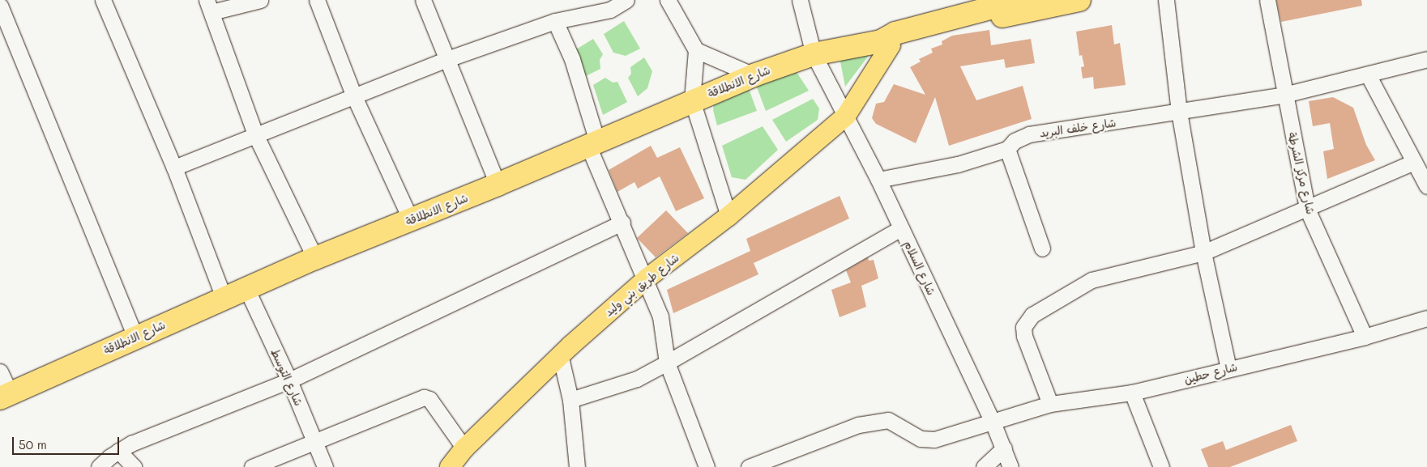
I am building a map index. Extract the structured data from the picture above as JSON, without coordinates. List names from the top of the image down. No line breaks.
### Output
{"streets":{"highway":["شارع الانطلاقة"],"main road":["شارع طريق بني وليد"],"street":["شارع خلف البريد","شارع مركز الشرطة","شارع السلام","شارع حطين","شارع التوسط"]},"crossings":[["شارع الانطلاقة","شارع السلام"],["شارع الانطلاقة","شارع طريق بني وليد"],["شارع الانطلاقة","شارع التوسط"],["شارع خلف البريد","شارع مركز الشرطة"],["شارع خلف البريد","شارع السلام"],["شارع مركز الشرطة","شارع حطين"],["شارع السلام","شارع طريق بني وليد"],["شارع السلام","شارع حطين"]],"scale_bar":"50 m"}
